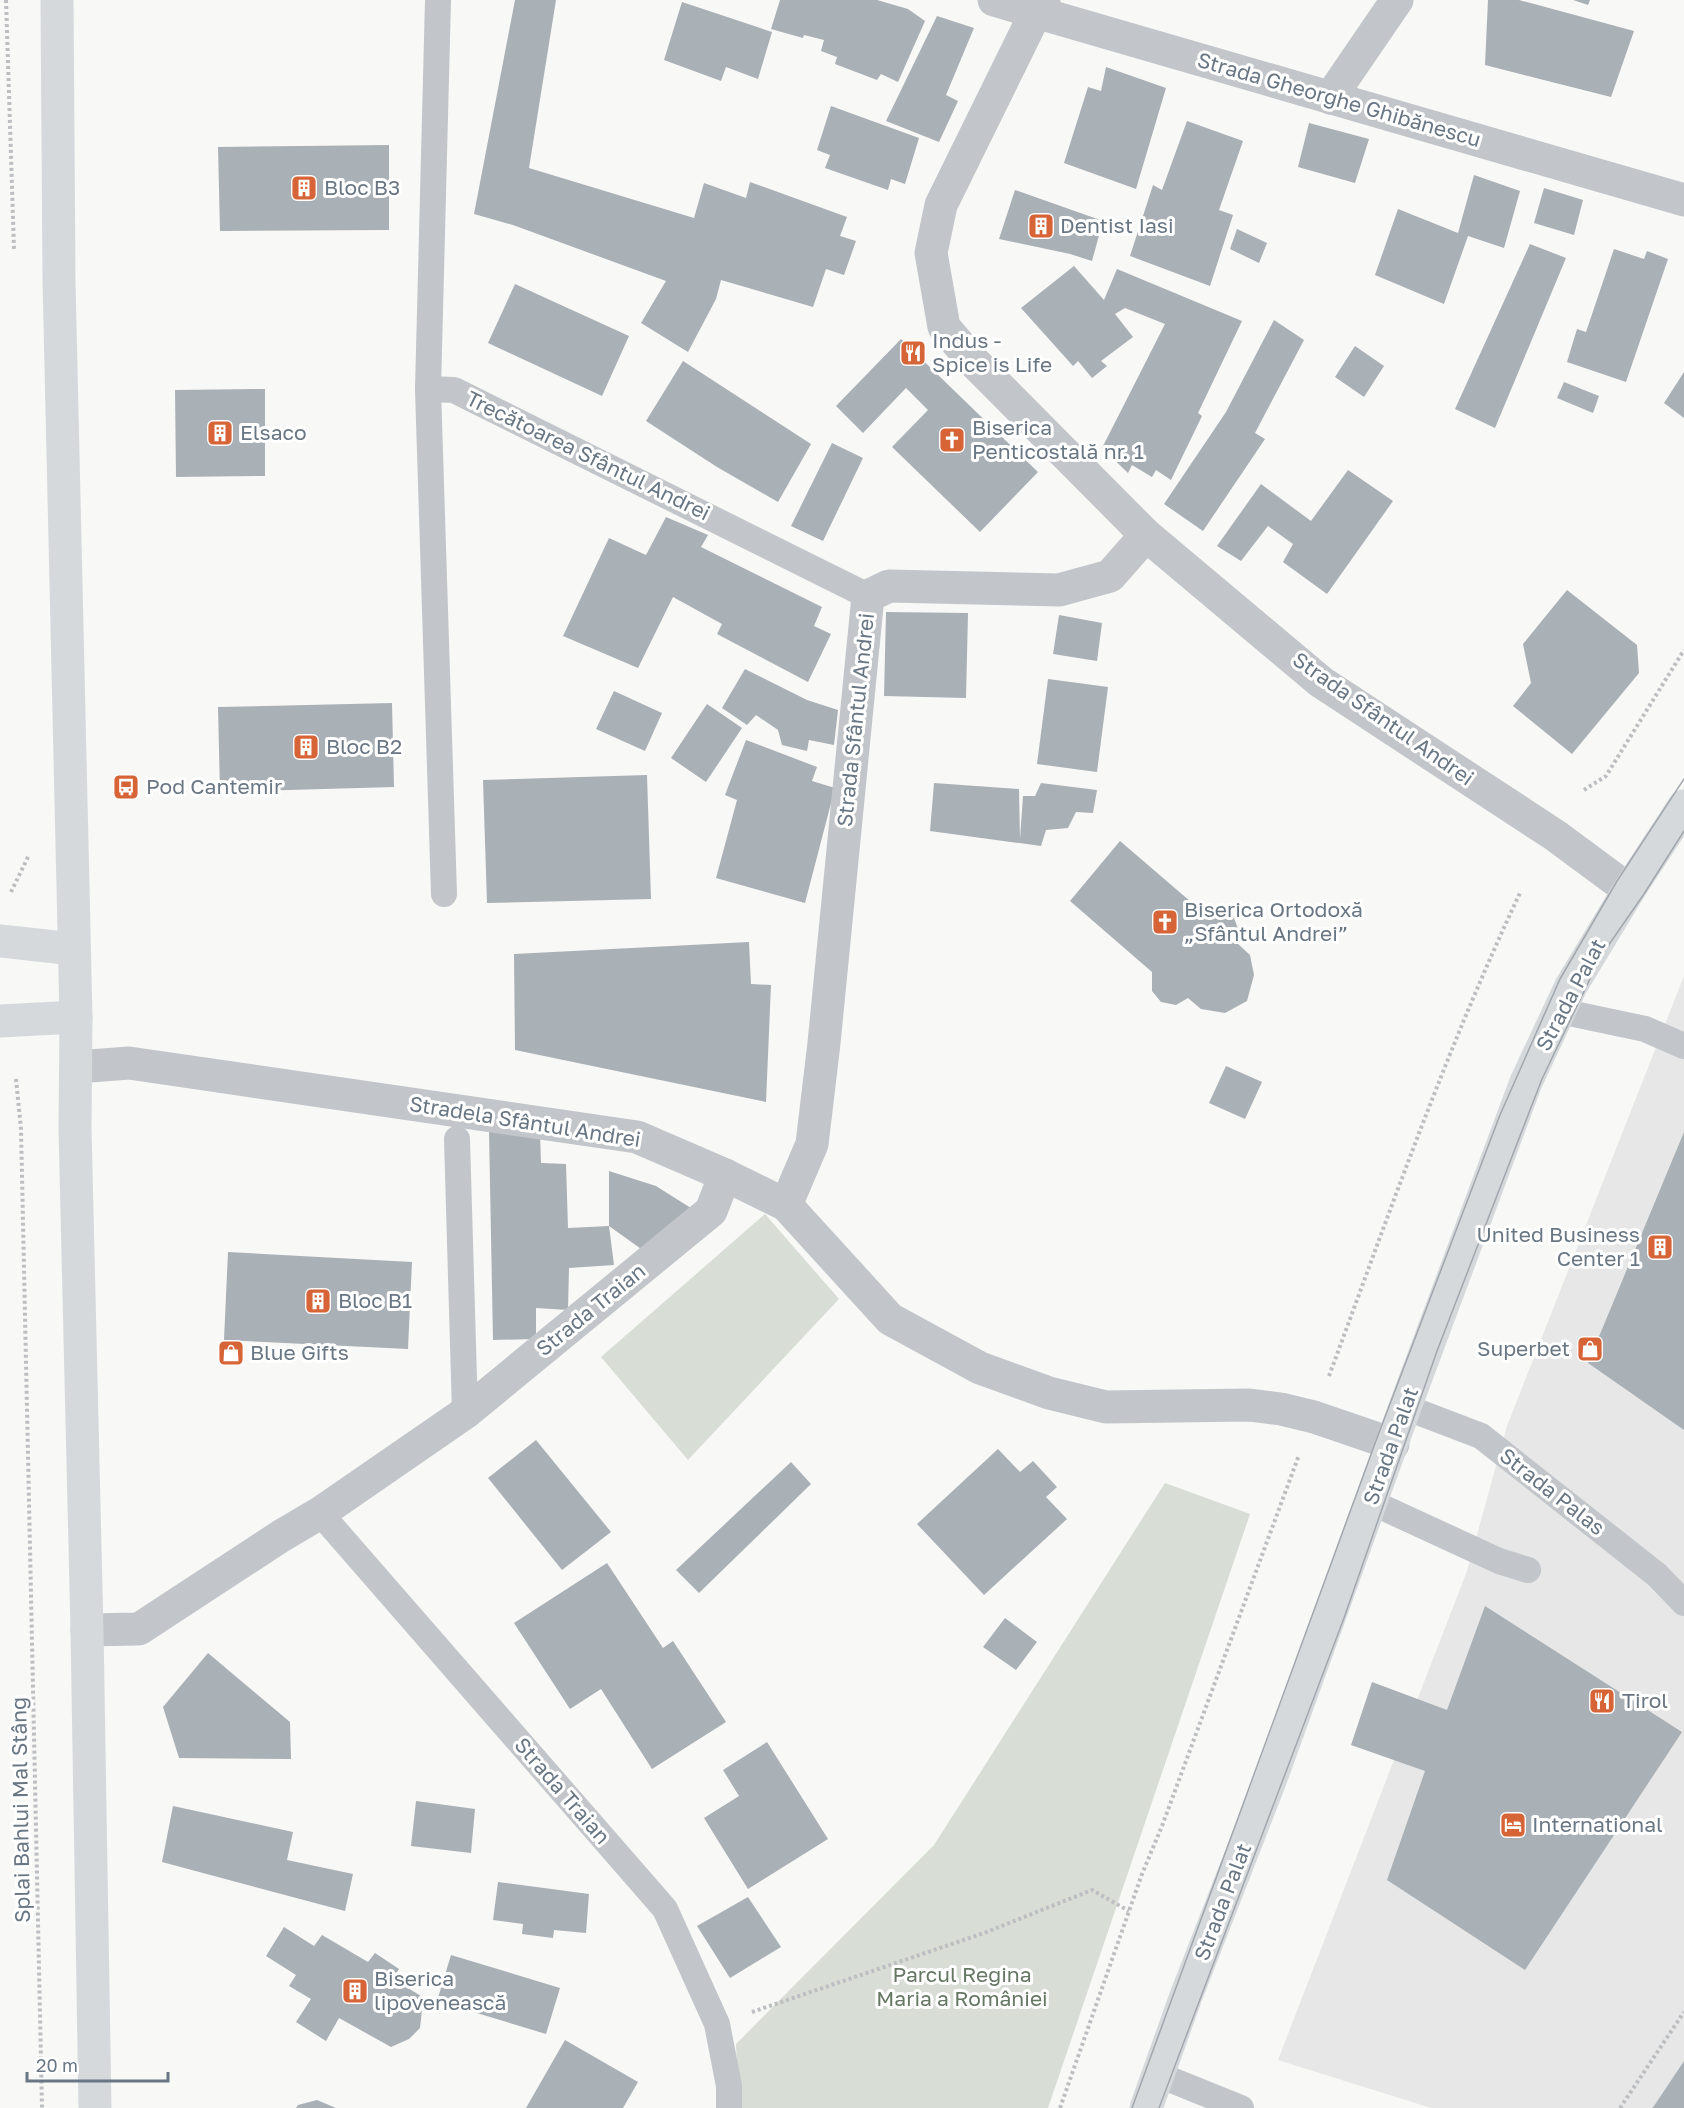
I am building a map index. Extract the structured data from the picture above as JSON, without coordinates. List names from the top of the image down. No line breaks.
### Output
{"streets":{"main road":["Strada Palat"],"street":["Strada Gheorghe Ghibănescu","Strada Sfântul Andrei","Stradela Sfântul Andrei","Strada Traian"],"lane":["Trecătoarea Sfântul Andrei","Strada Palas"],"path":["Splai Bahlui Mal Stâng"]},"crossings":[["Strada Gheorghe Ghibănescu","Strada Sfântul Andrei"],["Trecătoarea Sfântul Andrei","Strada Sfântul Andrei"],["Strada Sfântul Andrei","Strada Palat"],["Strada Sfântul Andrei","Stradela Sfântul Andrei"],["Strada Palat","Stradela Sfântul Andrei"],["Strada Palat","Strada Palas"],["Stradela Sfântul Andrei","Strada Traian"]],"parks":["Parcul Regina Maria a României"],"places":{"building":["Bloc B3","Dentist Iasi","Elsaco","Bloc B2","United Business Center 1","Bloc B1","Biserica lipovenească"],"restaurant":["Indus - Spice is Life","Tirol"],"church":["Biserica Penticostală nr. 1","Biserica Ortodoxă „Sfântul Andrei”"],"bus stop":["Pod Cantemir"],"shop":["Superbet","Blue Gifts"],"hotel":["International"]},"scale_bar":"20 m"}
